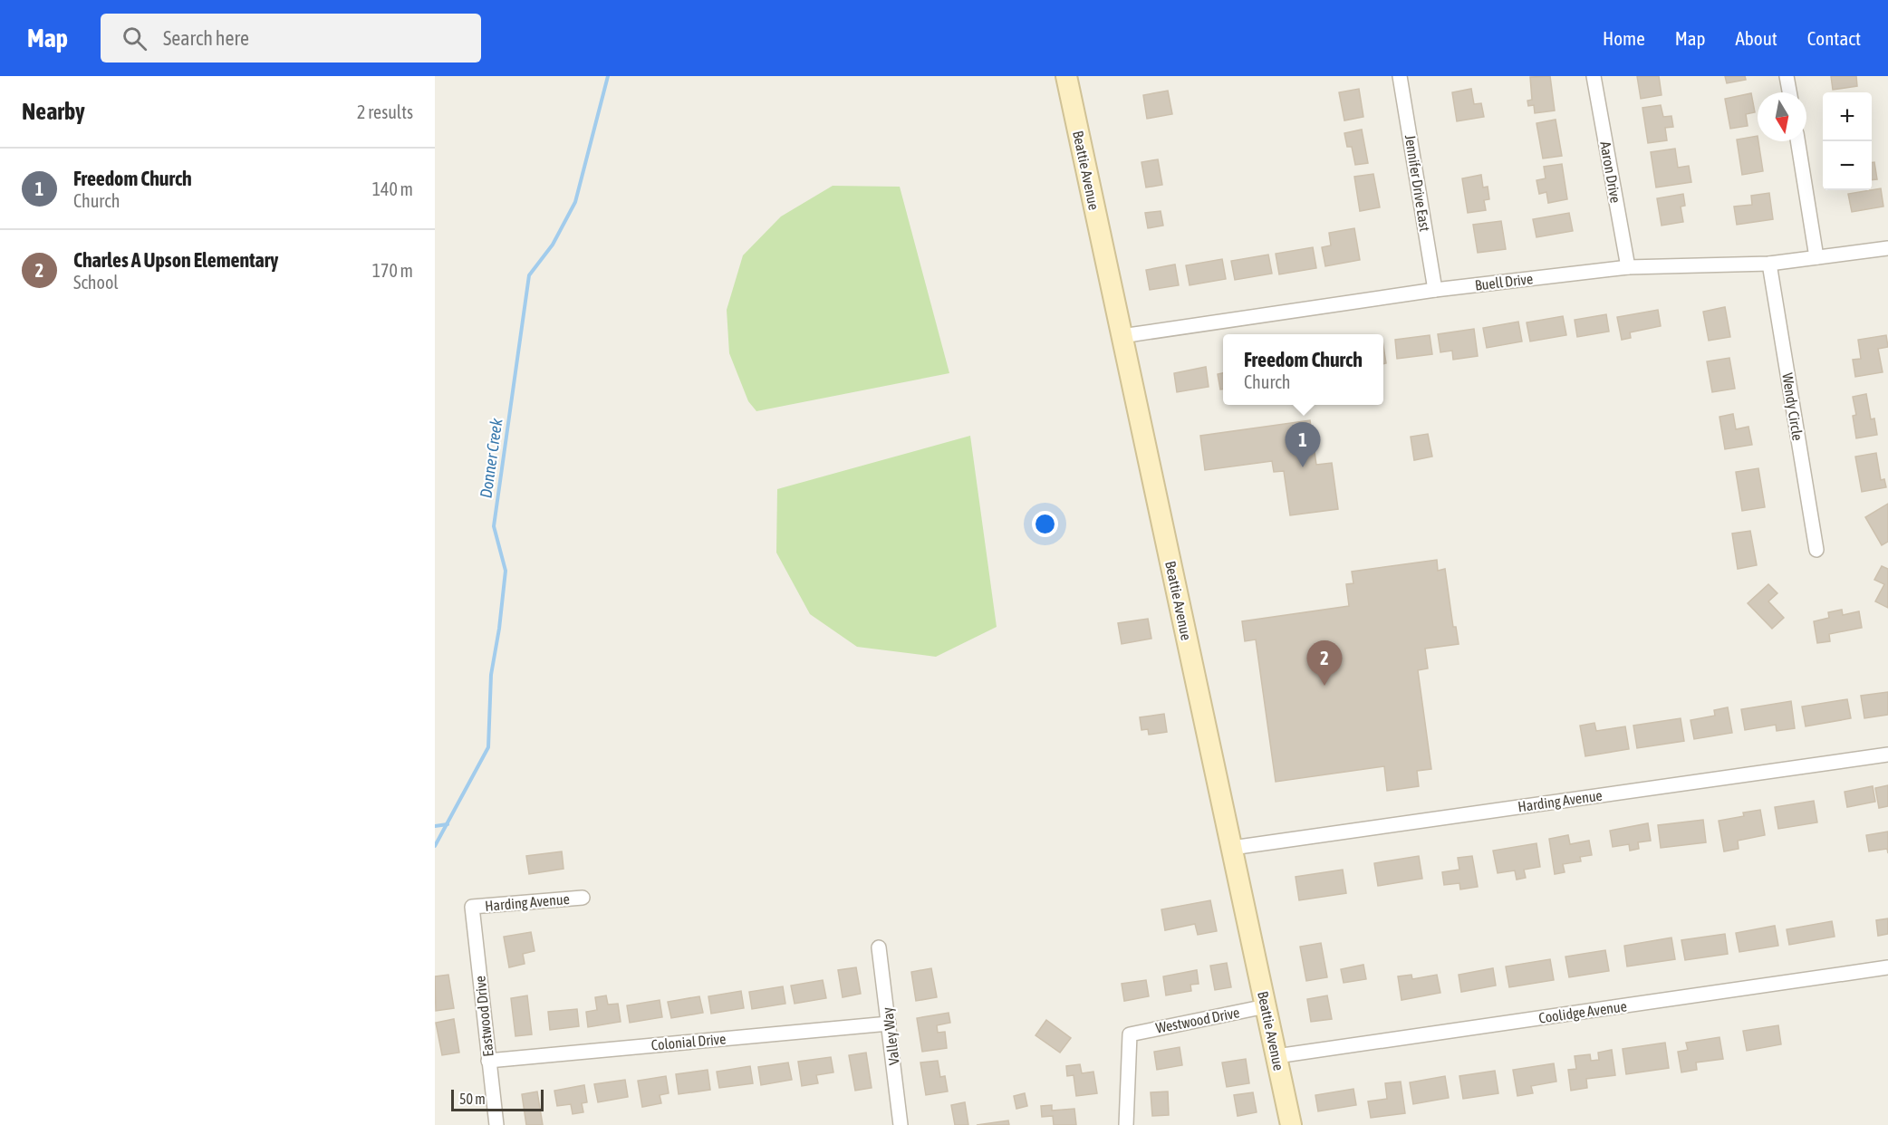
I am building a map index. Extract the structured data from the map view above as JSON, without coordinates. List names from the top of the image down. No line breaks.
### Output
{"streets":{"street":["Beattie Avenue","Aaron Drive","Jennifer Drive East","Buell Drive","Wendy Circle","Harding Avenue","Coolidge Avenue","Eastwood Drive","Westwood Drive","Valley Way","Colonial Drive"]},"crossings":[["Beattie Avenue","Buell Drive"],["Beattie Avenue","Harding Avenue"],["Beattie Avenue","Coolidge Avenue"],["Beattie Avenue","Westwood Drive"],["Aaron Drive","Buell Drive"],["Jennifer Drive East","Buell Drive"],["Buell Drive","Wendy Circle"],["Harding Avenue","Eastwood Drive"],["Eastwood Drive","Colonial Drive"],["Valley Way","Colonial Drive"]],"water":["Donner Creek"],"scale_bar":"50 m","north":"bottom","page":{"header":"Map","search":"Search here","nav":["Home","Map","About","Contact"],"heading":["Nearby","2 results"],"map_buttons":["+","−"],"list":[{"mark":"1","name":"Freedom Church","note":"Church","value":"140 m"},{"mark":"2","name":"Charles A Upson Elementary","note":"School","value":"170 m"}],"popup":["Freedom Church","Church"],"pins":["1","2"],"scale":"50 m"}}
